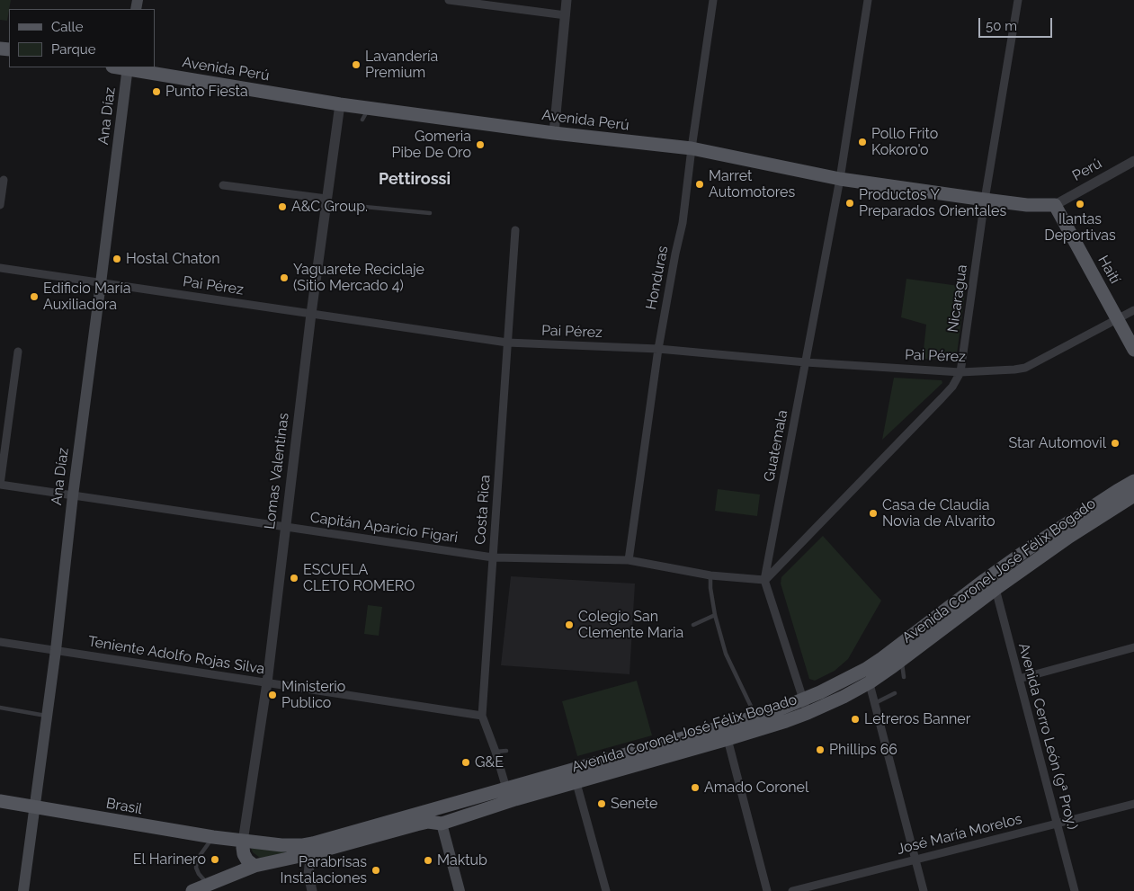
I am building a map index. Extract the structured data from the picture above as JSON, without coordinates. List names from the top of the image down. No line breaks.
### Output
{"streets":{"main road":["Avenida Perú","Ana Díaz","Haití","Avenida Coronel José Félix Bogado","Brasil"],"street":["Perú","Honduras","Pai Pérez","Nicaragua","Guatemala","Lomas Valentinas","Costa Rica","Capitán Aparicio Figari","Teniente Adolfo Rojas Silva","Avenida Cerro León (9ª Proy.)","José María Morelos"]},"crossings":[["Avenida Perú","Ana Díaz"],["Avenida Perú","Perú"],["Avenida Perú","Haití"],["Avenida Perú","Honduras"],["Avenida Perú","Nicaragua"],["Avenida Perú","Guatemala"],["Avenida Perú","Lomas Valentinas"],["Ana Díaz","Pai Pérez"],["Ana Díaz","Capitán Aparicio Figari"],["Ana Díaz","Teniente Adolfo Rojas Silva"],["Ana Díaz","Brasil"],["Perú","Haití"],["Haití","Pai Pérez"],["Honduras","Pai Pérez"],["Honduras","Capitán Aparicio Figari"],["Pai Pérez","Nicaragua"],["Pai Pérez","Guatemala"],["Pai Pérez","Lomas Valentinas"],["Pai Pérez","Costa Rica"],["Nicaragua","Guatemala"],["Nicaragua","Capitán Aparicio Figari"],["Guatemala","Capitán Aparicio Figari"],["Guatemala","Avenida Coronel José Félix Bogado"],["Lomas Valentinas","Capitán Aparicio Figari"],["Lomas Valentinas","Avenida Coronel José Félix Bogado"],["Lomas Valentinas","Teniente Adolfo Rojas Silva"],["Lomas Valentinas","Brasil"],["Costa Rica","Capitán Aparicio Figari"],["Costa Rica","Avenida Coronel José Félix Bogado"],["Costa Rica","Teniente Adolfo Rojas Silva"],["Avenida Coronel José Félix Bogado","Avenida Cerro León (9ª Proy.)"],["Avenida Coronel José Félix Bogado","Brasil"],["Avenida Cerro León (9ª Proy.)","José María Morelos"]],"districts":["Pettirossi"],"places":["Lavandería Premium","Punto Fiesta","Pollo Frito Kokoro'o","Gomeria Pibe De Oro","Marret Automotores","Productos Y Preparados Orientales","Ilantas Deportivas","A&C Group.","Hostal Chaton","Yaguarete Reciclaje (Sitio Mercado 4)","Edificio María Auxiliadora","Star Automovil","Casa de Claudia Novia de Alvarito","ESCUELA CLETO ROMERO","Colegio San Clemente Maria","Ministerio Publico","Letreros Banner","Phillips 66","G&E","Amado Coronel","Senete","El Harinero","Maktub","Parabrisas Instalaciones"],"legend":["Calle","Parque"],"scale_bar":"50 m"}
